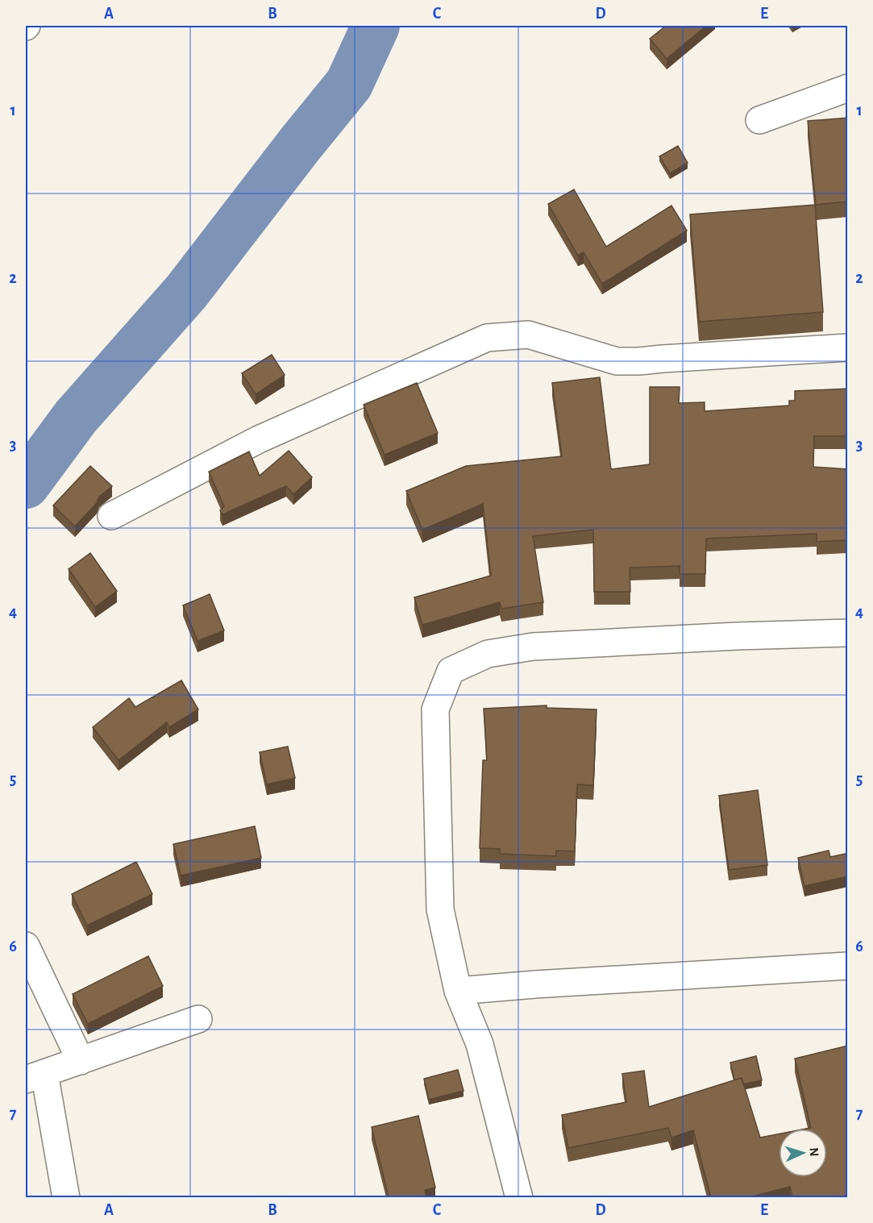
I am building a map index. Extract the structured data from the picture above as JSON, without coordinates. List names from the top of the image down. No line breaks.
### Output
{"north":"right","grid":{"columns":["A","B","C","D","E"],"rows":["1","2","3","4","5","6","7"]}}
